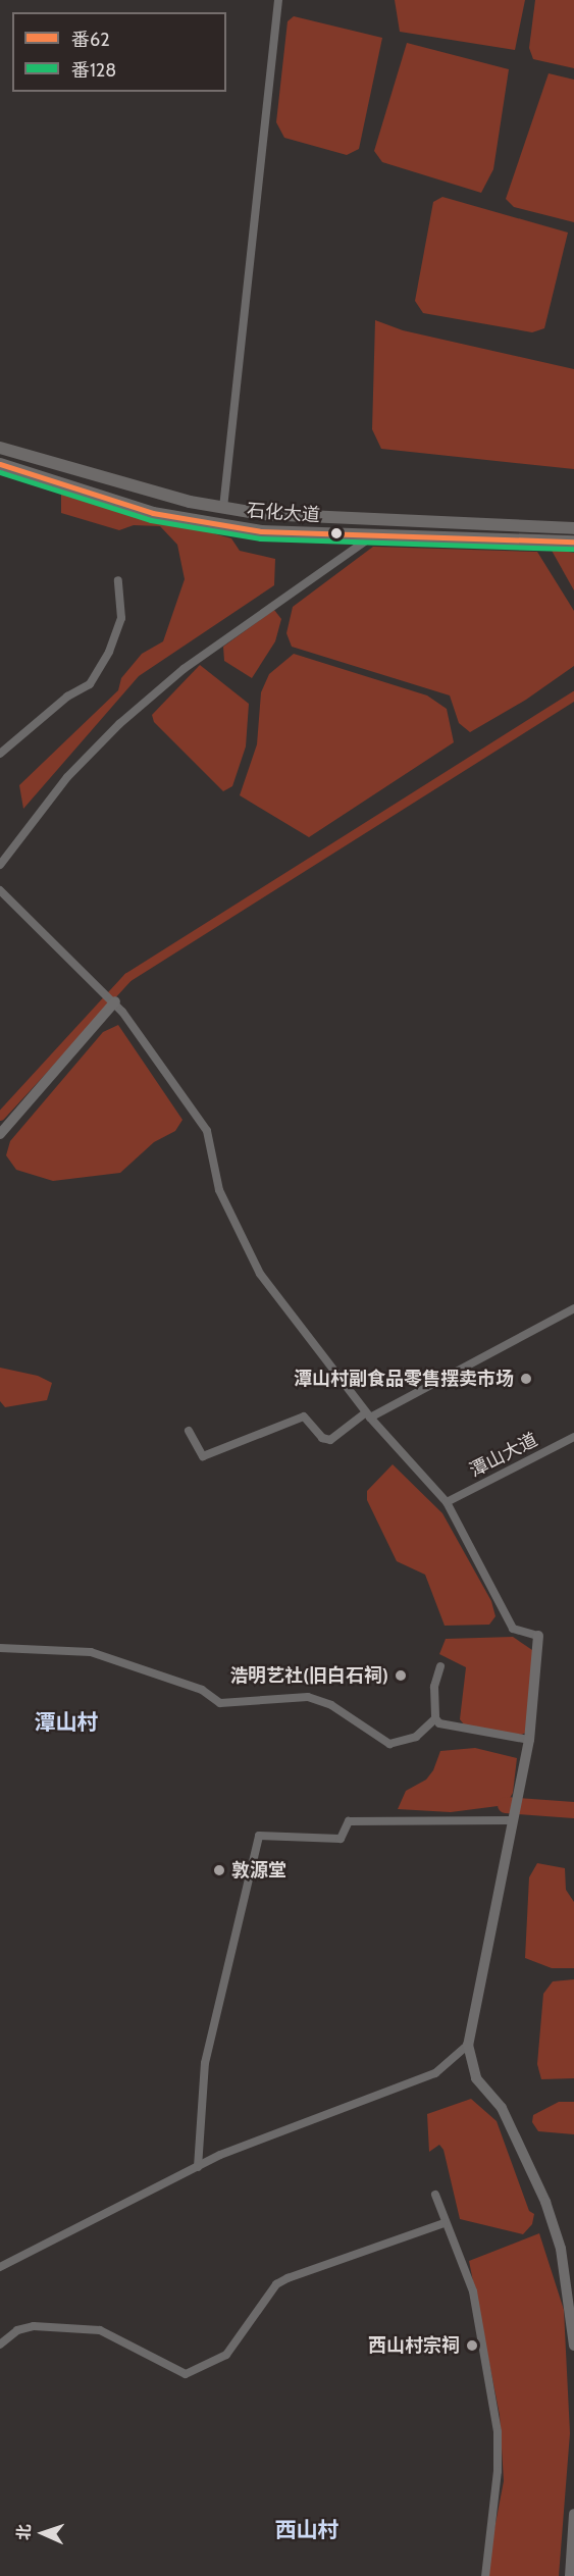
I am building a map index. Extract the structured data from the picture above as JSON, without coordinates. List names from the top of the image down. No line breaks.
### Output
{"streets":{"main road":["石化大道"],"street":["潭山大道"]},"districts":["潭山村","西山村"],"places":["潭山村副食品零售摆卖市场","浩明艺社(旧白石祠)","敦源堂","西山村宗祠"],"lines":["transit line 番62","transit line 番128"],"legend":["番62","番128"],"north":"left"}
